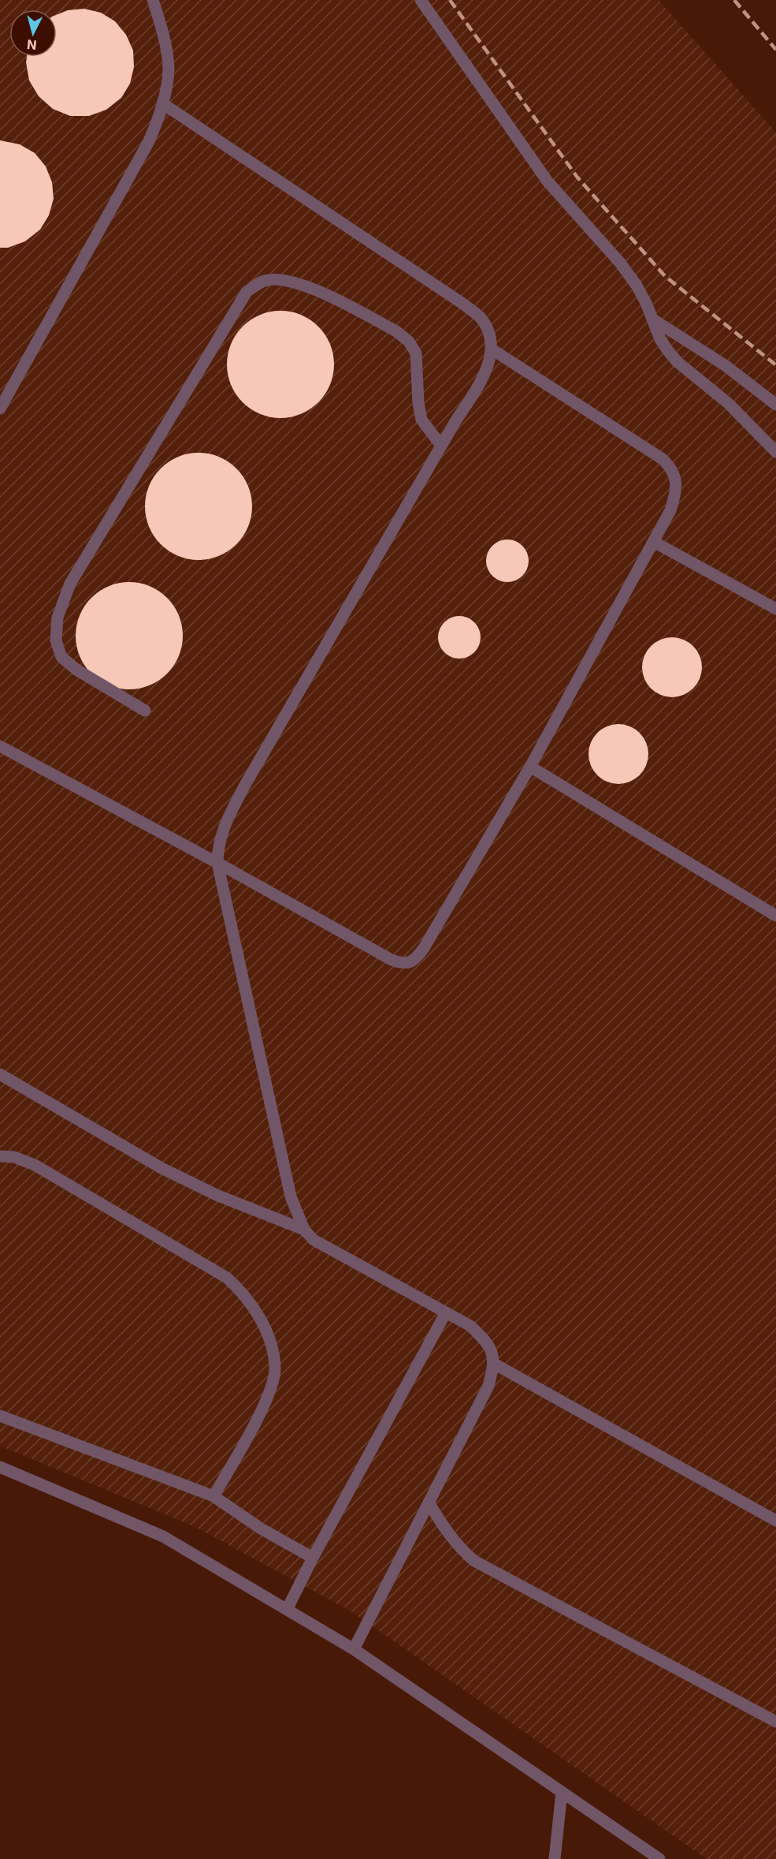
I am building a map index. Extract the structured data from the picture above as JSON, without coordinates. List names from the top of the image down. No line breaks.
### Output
{"north":"bottom"}
